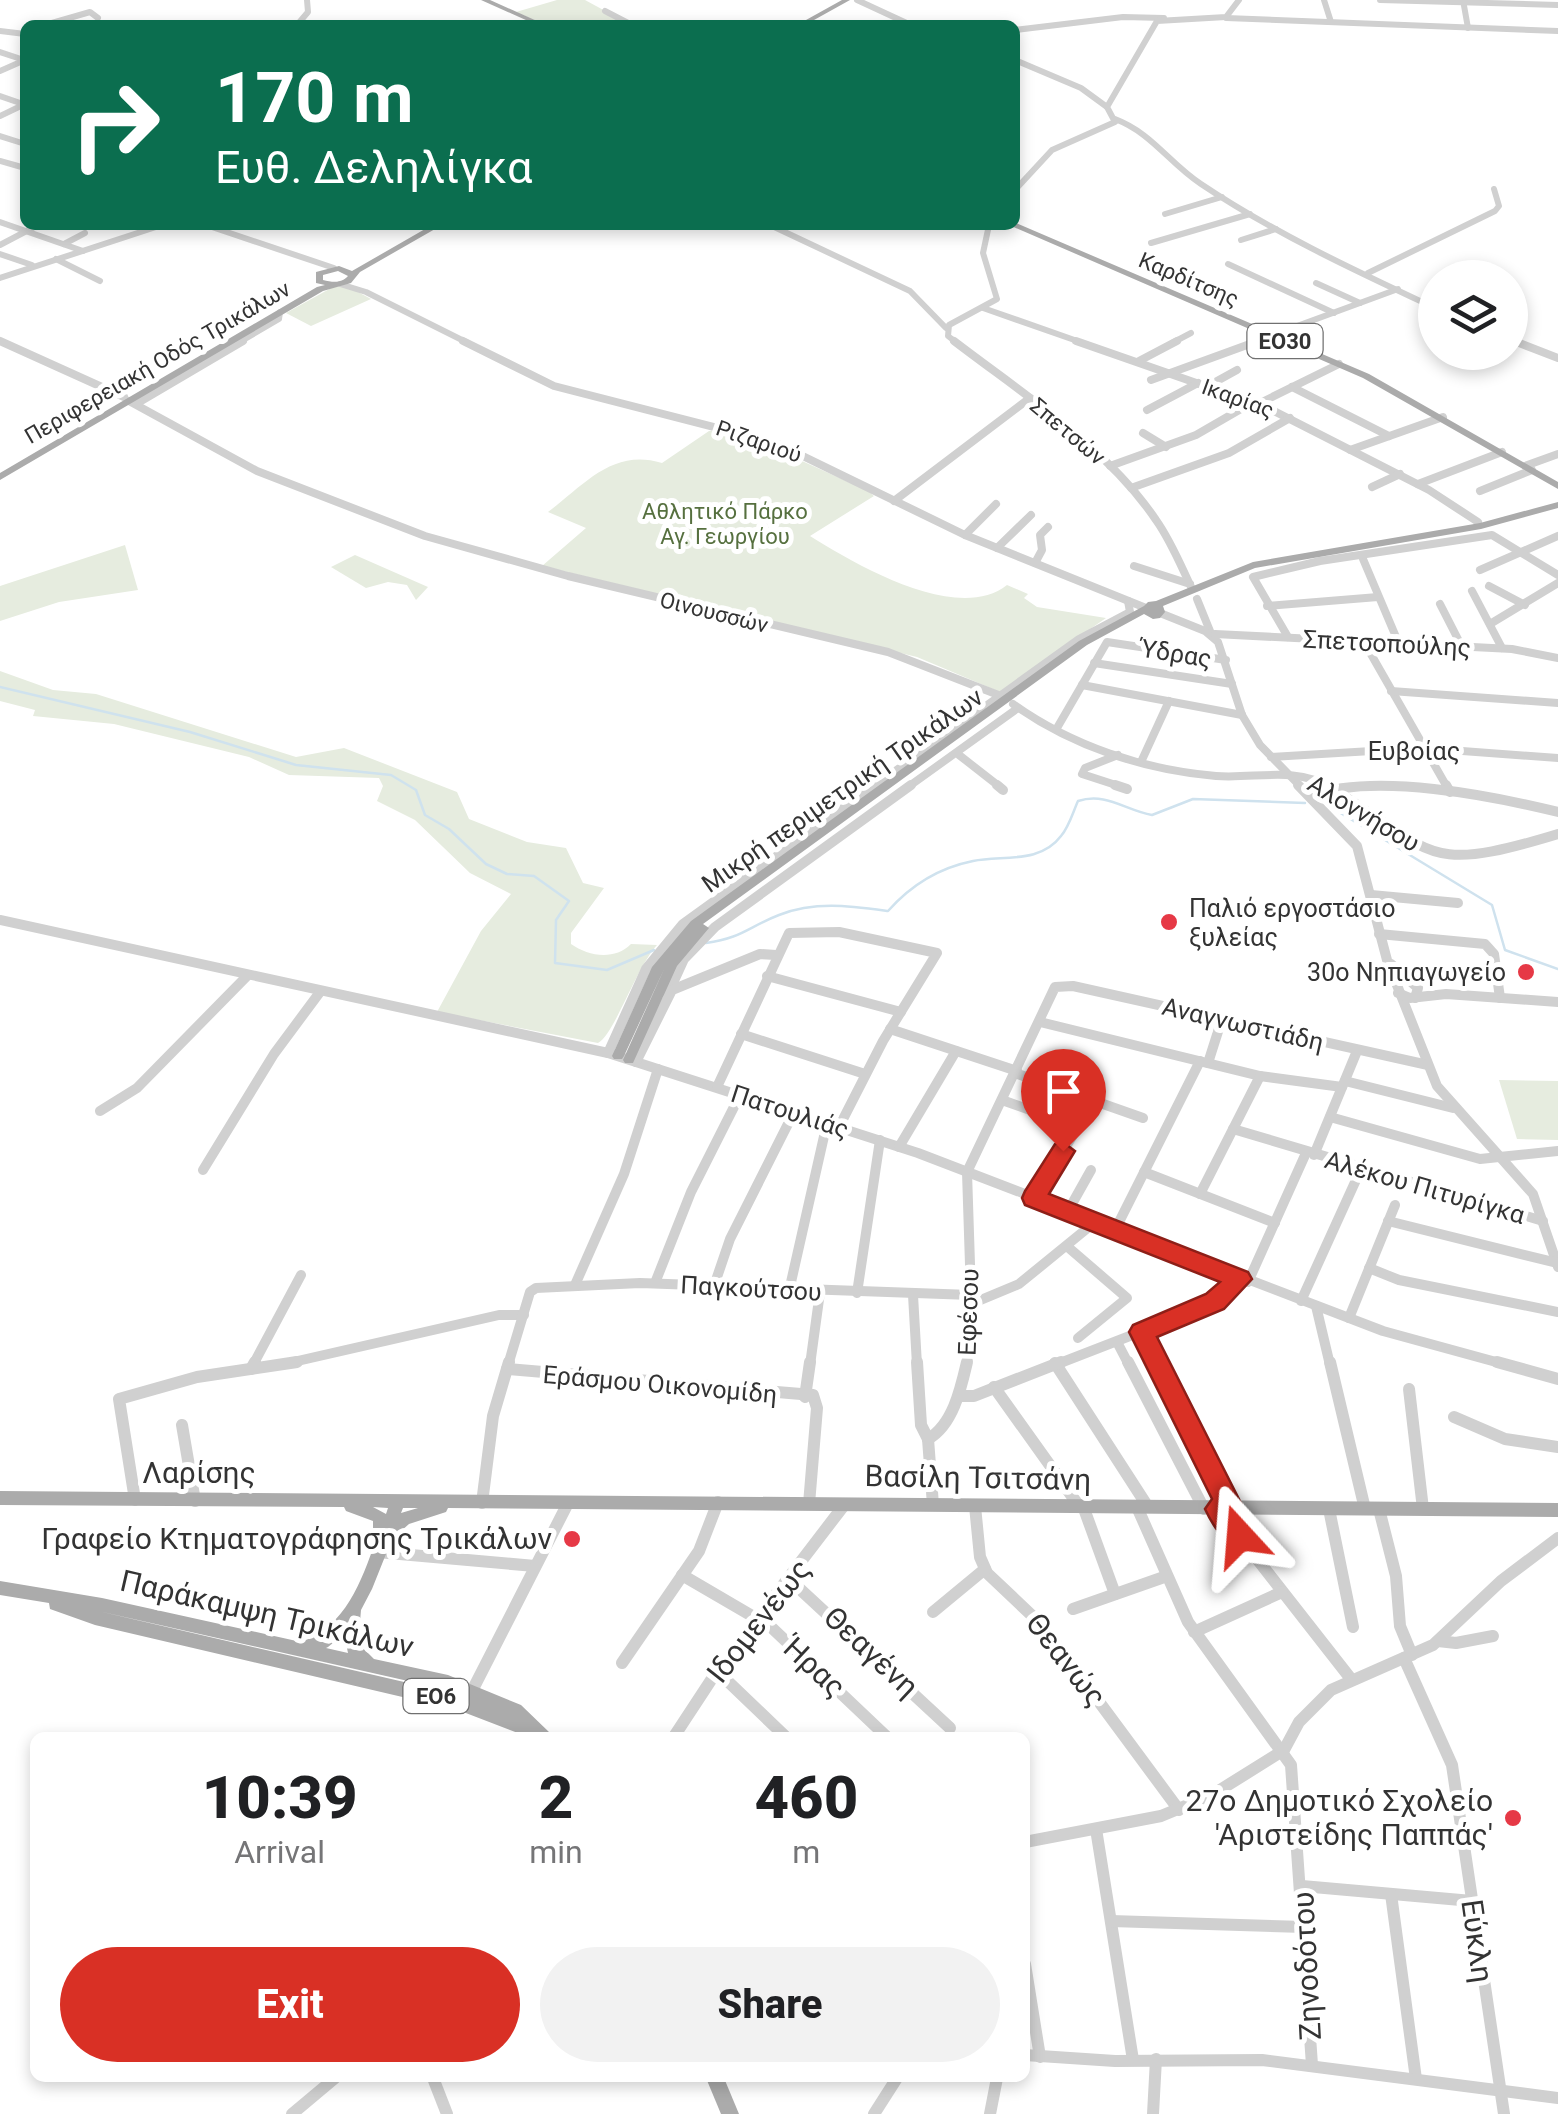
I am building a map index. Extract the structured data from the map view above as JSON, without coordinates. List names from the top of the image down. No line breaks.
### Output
{"streets":{"main road":["Καρδίτσης","ΕΟ30","Περιφερειακή Οδός Τρικάλων","Μικρή περιμετρική Τρικάλων","Λαρίσης","Βασίλη Τσιτσάνη","Παράκαμψη Τρικάλων","ΕΟ6"],"street":["Ικαρίας","Σπετσών","Ριζαριού","Οινουσσών","Σπετσοπούλης","Ύδρας","Ευβοίας","Αλοννήσου","Αναγνωστιάδη","Πατουλιάς","Αλέκου Πιτυρίγκα","Παγκούτσου","Εφέσου","Εράσμου Οικονομίδη","Ιδομενέως","Θεαγένη","Θεανώς","Ήρας","Εύκλη","Ζηνοδότου"]},"crossings":[["Περιφερειακή Οδός Τρικάλων","Ριζαριού"],["Περιφερειακή Οδός Τρικάλων","Οινουσσών"],["Σπετσών","Ριζαριού"],["Σπετσών","Σπετσοπούλης"],["Σπετσών","Ύδρας"],["Σπετσών","Ευβοίας"],["Σπετσών","Μικρή περιμετρική Τρικάλων"],["Σπετσών","Αλοννήσου"],["Σπετσών","Αναγνωστιάδη"],["Σπετσών","Αλέκου Πιτυρίγκα"],["Ριζαριού","Σπετσοπούλης"],["Ριζαριού","Μικρή περιμετρική Τρικάλων"],["Μικρή περιμετρική Τρικάλων","Πατουλιάς"],["Πατουλιάς","Εφέσου"],["Πατουλιάς","Εύκλη"],["Παγκούτσου","Εφέσου"],["Λαρίσης","Βασίλη Τσιτσάνη"],["Βασίλη Τσιτσάνη","Ιδομενέως"],["Βασίλη Τσιτσάνη","Εύκλη"],["Ιδομενέως","Θεαγένη"],["Ιδομενέως","Ήρας"]],"parks":["Αθλητικό Πάρκο Αγ. Γεωργίου"],"places":["Παλιό εργοστάσιο ξυλείας","30ο Νηπιαγωγείο","Γραφείο Κτηματογράφησης Τρικάλων","27ο Δημοτικό Σχολείο 'Αριστείδης Παππάς'"],"page":{"turn":["170 m","Ευθ. Δεληλίγκα"],"eta":["10:39","Arrival","2","min","460","m"],"buttons":["Exit","Share"]}}
